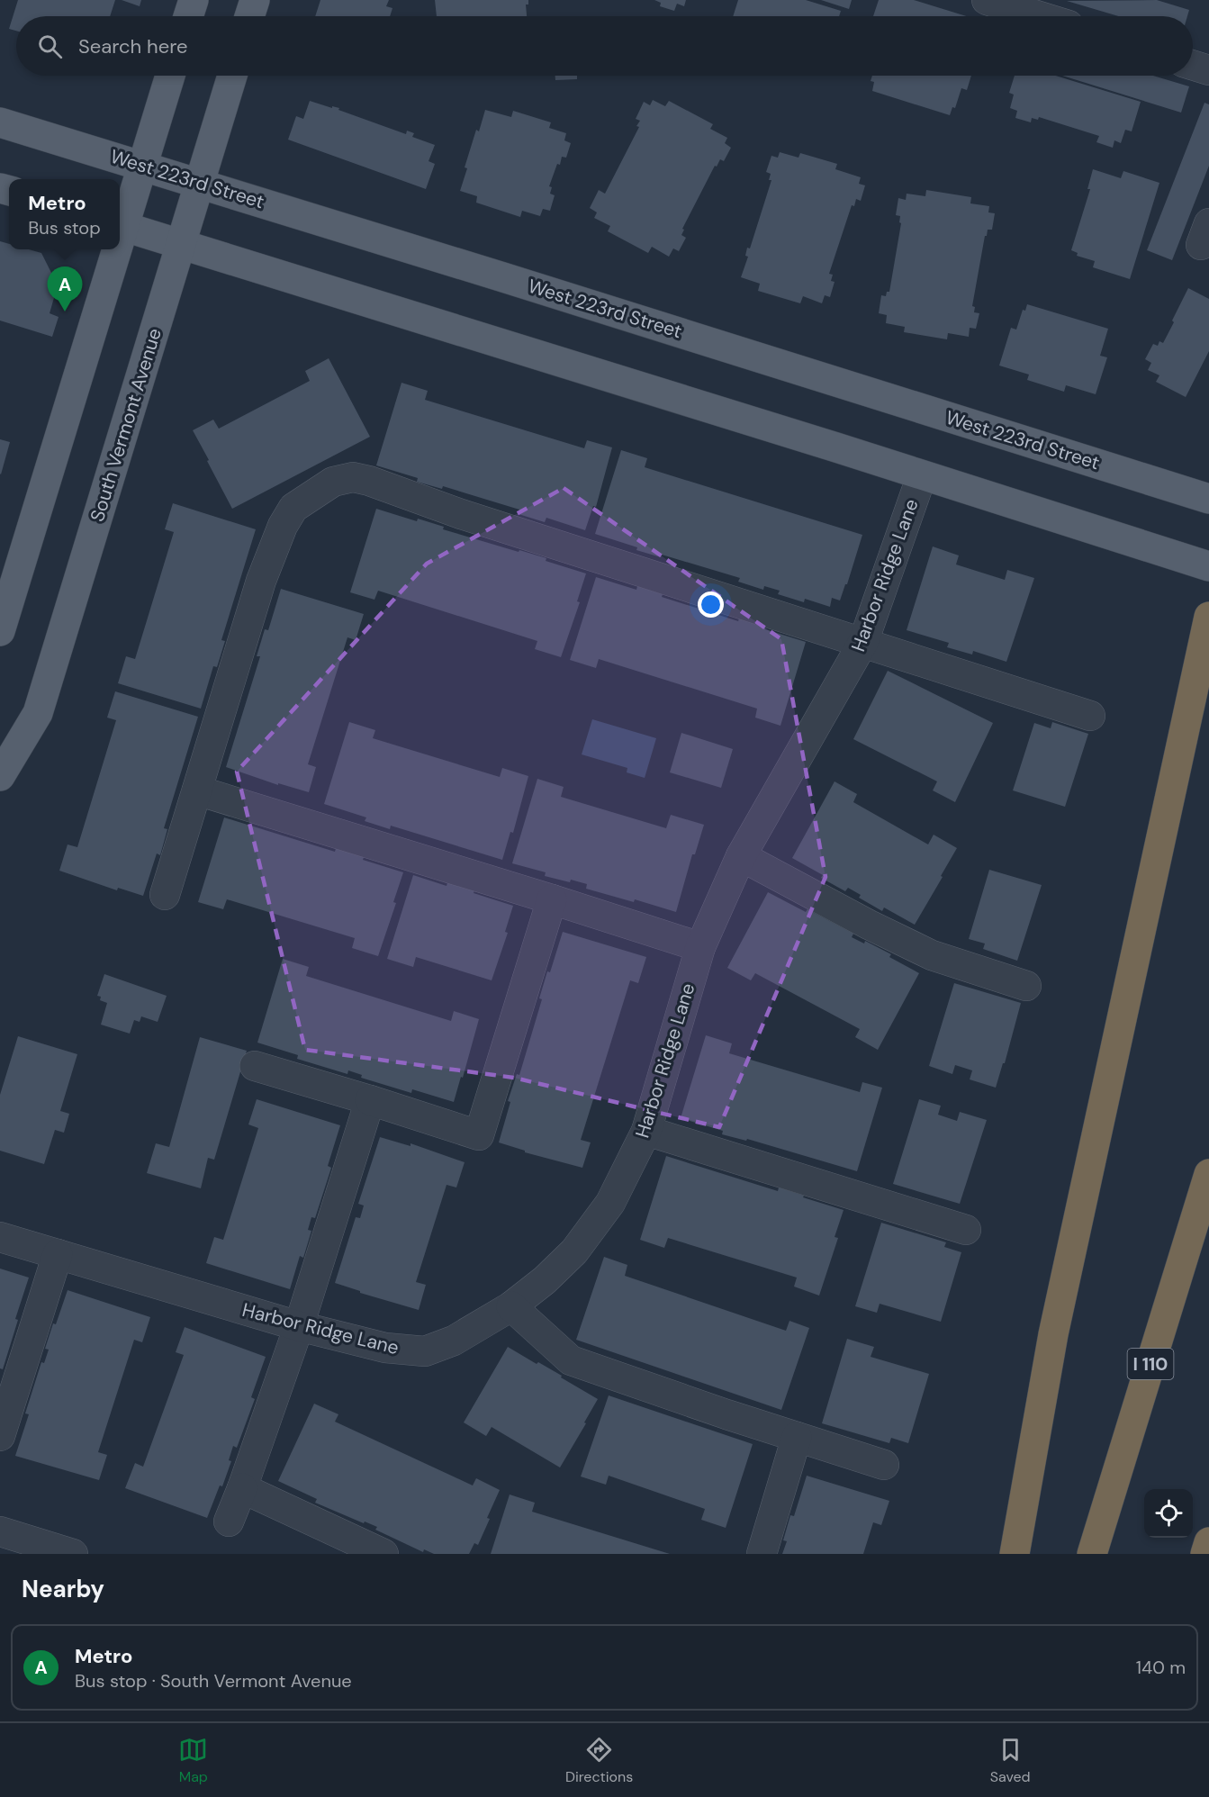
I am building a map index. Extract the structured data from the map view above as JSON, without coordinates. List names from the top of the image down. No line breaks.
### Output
{"streets":{"highway":["I 110"],"main road":["West 223rd Street","South Vermont Avenue"],"lane":["Harbor Ridge Lane"]},"crossings":[["West 223rd Street","South Vermont Avenue"]],"page":{"search":"Search here","popup":["Metro","Bus stop"],"pins":"A","heading":"Nearby","list":[{"mark":"A","name":"Metro","note":"Bus stop · South Vermont Avenue","value":"140 m"}],"nav":["Map","Directions","Saved"]}}
